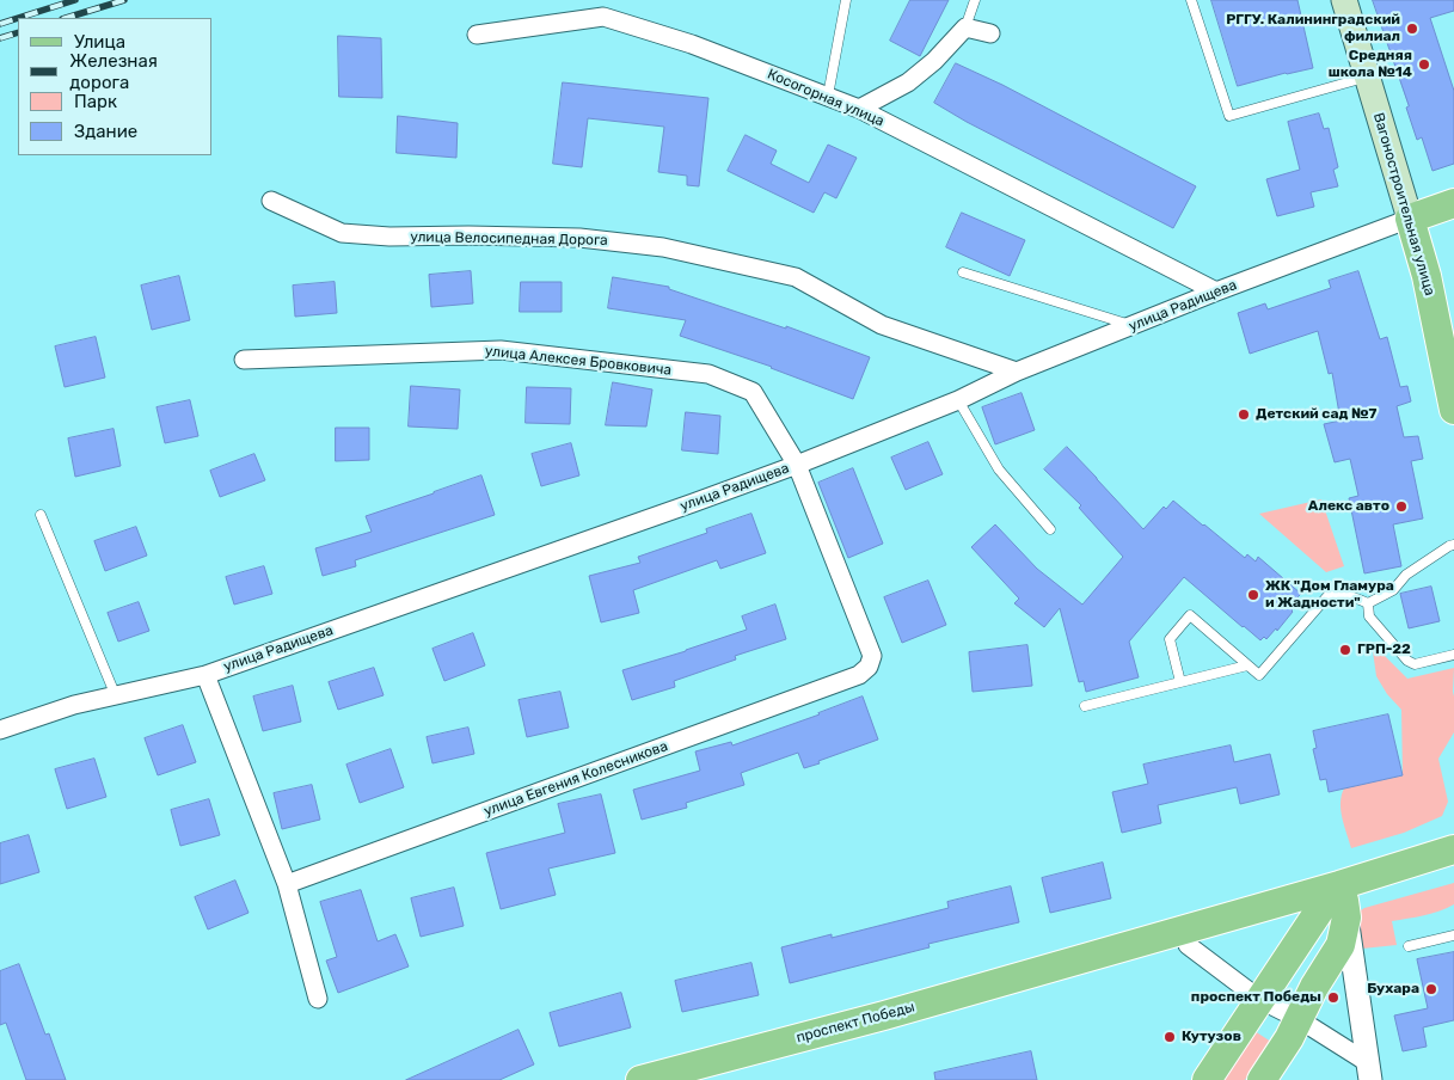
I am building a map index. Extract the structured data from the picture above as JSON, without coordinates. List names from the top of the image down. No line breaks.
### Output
{"streets":{"main road":["Вагоностроительная улица","улица Радищева","проспект Победы"],"street":["Косогорная улица","улица Велосипедная Дорога","улица Алексея Бровковича","улица Евгения Колесникова"]},"crossings":[["Косогорная улица","улица Радищева"],["Вагоностроительная улица","улица Радищева"],["улица Велосипедная Дорога","улица Радищева"],["улица Радищева","улица Алексея Бровковича"],["улица Радищева","улица Евгения Колесникова"],["улица Алексея Бровковича","улица Евгения Колесникова"]],"places":["РГГУ. Калининградский филиал","Средняя школа №14","Детский сад №7","Алекс авто","ЖК \"Дом Гламура и Жадности\"","ГРП-22","Бухара","проспект Победы","Кутузов"],"legend":["Улица","Железная дорога","Парк","Здание"]}
